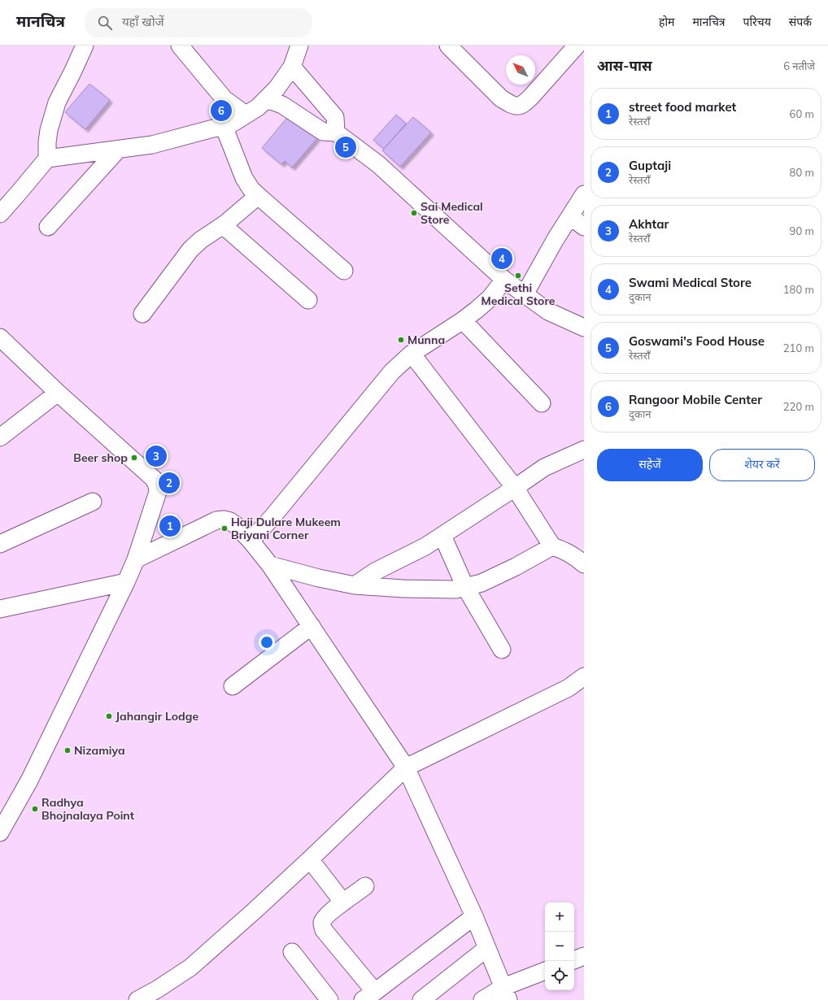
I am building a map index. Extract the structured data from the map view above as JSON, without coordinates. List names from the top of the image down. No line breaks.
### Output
{"places":["Sai Medical Store","Sethi Medical Store","Munna","Beer shop","Haji Dulare Mukeem Briyani Corner","Jahangir Lodge","Nizamiya","Radhya Bhojnalaya Point"],"north":"top left","page":{"header":"मानचित्र","search":"यहाँ खोजें","nav":["होम","मानचित्र","परिचय","संपर्क"],"heading":["आस-पास","6 नतीजे"],"list":[{"mark":"1","name":"street food market","note":"रेस्तराँ","value":"60 m"},{"mark":"2","name":"Guptaji","note":"रेस्तराँ","value":"80 m"},{"mark":"3","name":"Akhtar","note":"रेस्तराँ","value":"90 m"},{"mark":"4","name":"Swami Medical Store","note":"दुकान","value":"180 m"},{"mark":"5","name":"Goswami's Food House","note":"रेस्तराँ","value":"210 m"},{"mark":"6","name":"Rangoor Mobile Center","note":"दुकान","value":"220 m"}],"pins":["6","5","4","3","2","1"],"buttons":["सहेजें","शेयर करें"],"map_buttons":["+","−"]}}
